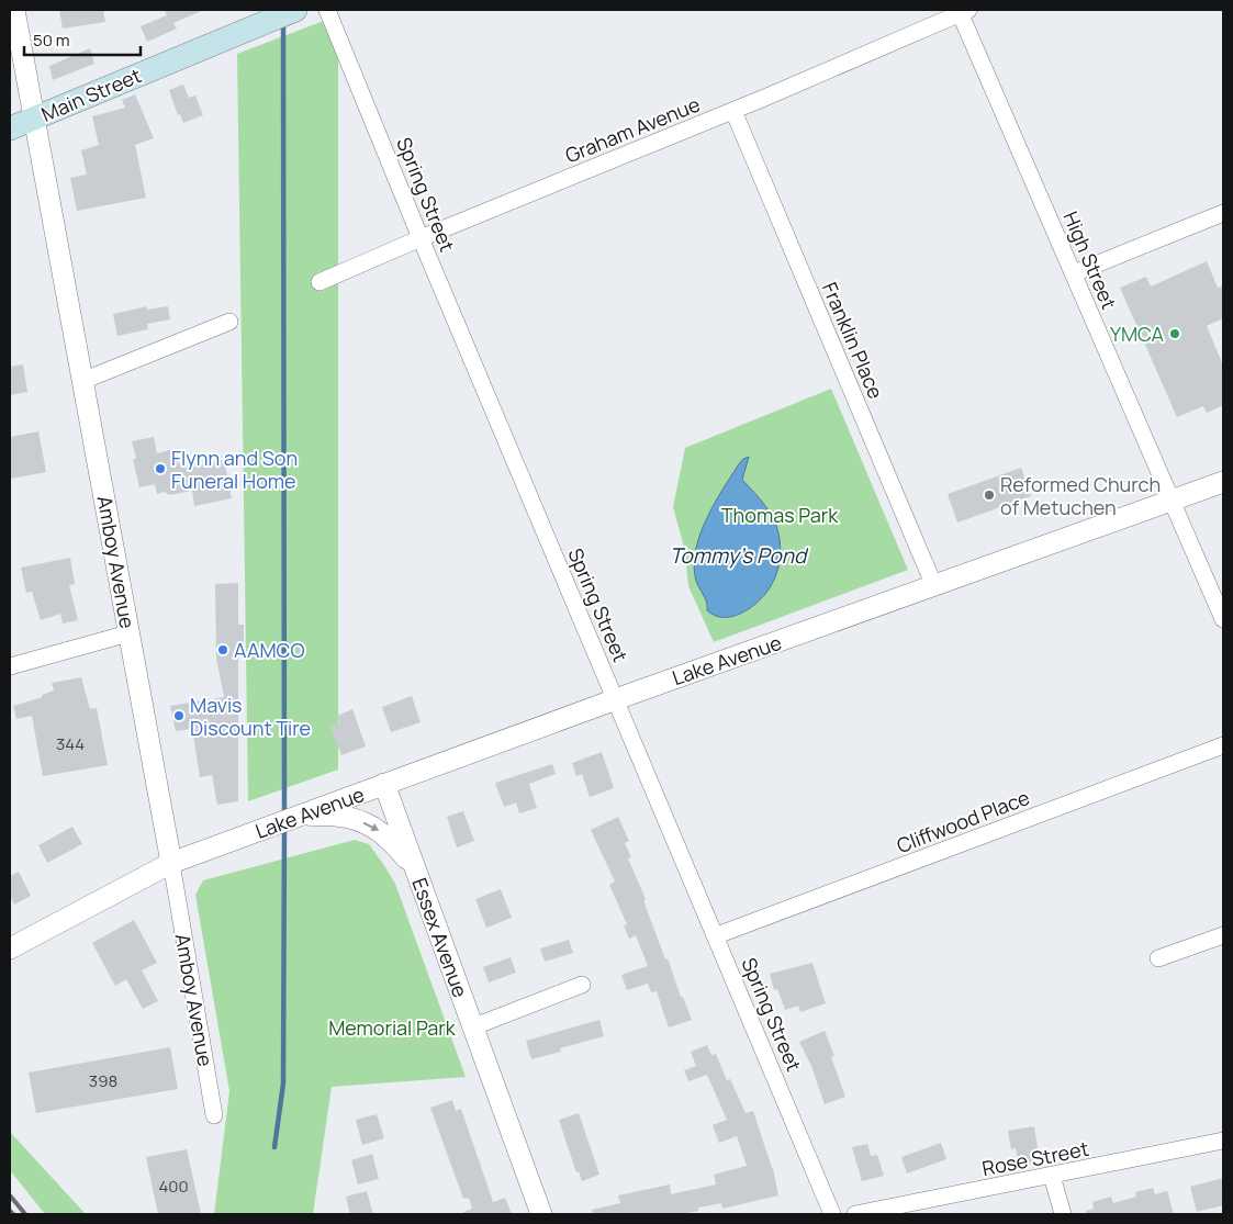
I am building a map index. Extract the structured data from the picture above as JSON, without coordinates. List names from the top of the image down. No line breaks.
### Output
{"streets":{"main road":["Main Street"],"street":["Graham Avenue","Spring Street","High Street","Franklin Place","Amboy Avenue","Lake Avenue","Cliffwood Place","Essex Avenue","Rose Street"]},"crossings":[["Main Street","Amboy Avenue"],["Graham Avenue","Spring Street"],["Graham Avenue","High Street"],["Graham Avenue","Franklin Place"],["Spring Street","Lake Avenue"],["Spring Street","Cliffwood Place"],["High Street","Lake Avenue"],["Franklin Place","Lake Avenue"],["Amboy Avenue","Lake Avenue"],["Lake Avenue","Essex Avenue"]],"water":["Tommy's Pond"],"parks":["Thomas Park","Memorial Park"],"places":["YMCA","Flynn and Son Funeral Home","Reformed Church of Metuchen","AAMCO","Mavis Discount Tire"],"house_numbers":["344","398","400"],"scale_bar":"50 m"}
